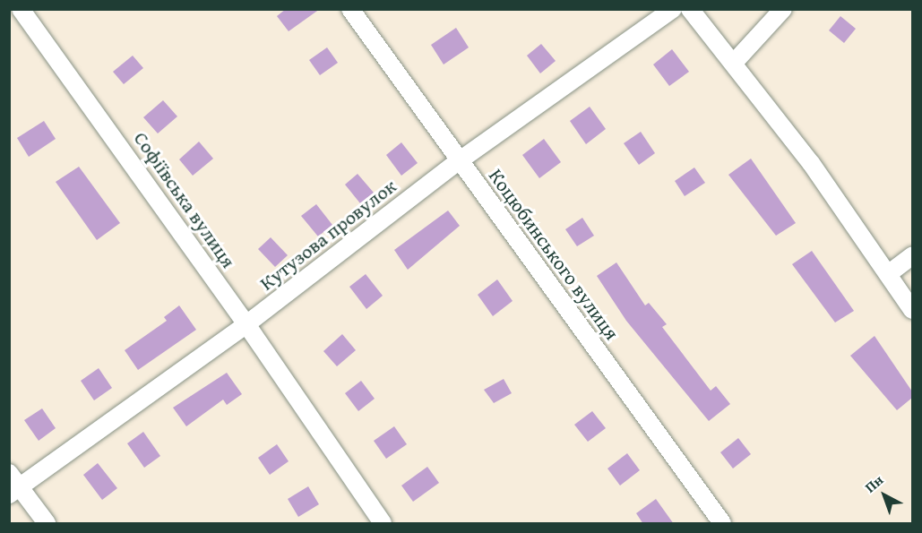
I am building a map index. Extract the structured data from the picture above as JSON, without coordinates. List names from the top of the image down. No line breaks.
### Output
{"streets":{"street":["Софіївська вулиця","Кутузова провулок","Коцюбинського вулиця"]},"crossings":[["Софіївська вулиця","Кутузова провулок"],["Кутузова провулок","Коцюбинського вулиця"]],"north":"top left"}
